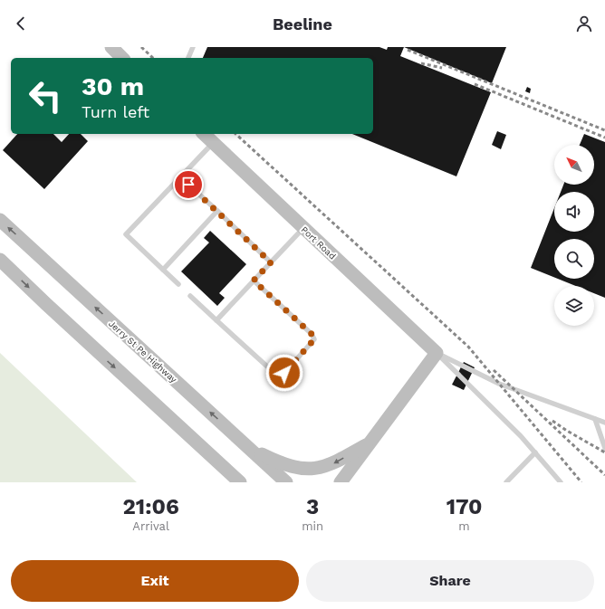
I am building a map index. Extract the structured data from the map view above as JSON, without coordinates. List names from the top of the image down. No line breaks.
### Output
{"streets":{"main road":["Port Road","Jerry St Pe Highway"]},"north":"top left","page":{"header":"Beeline","turn":["30 m","Turn left"],"eta":["21:06","Arrival","3","min","170","m"],"buttons":["Exit","Share"]}}
